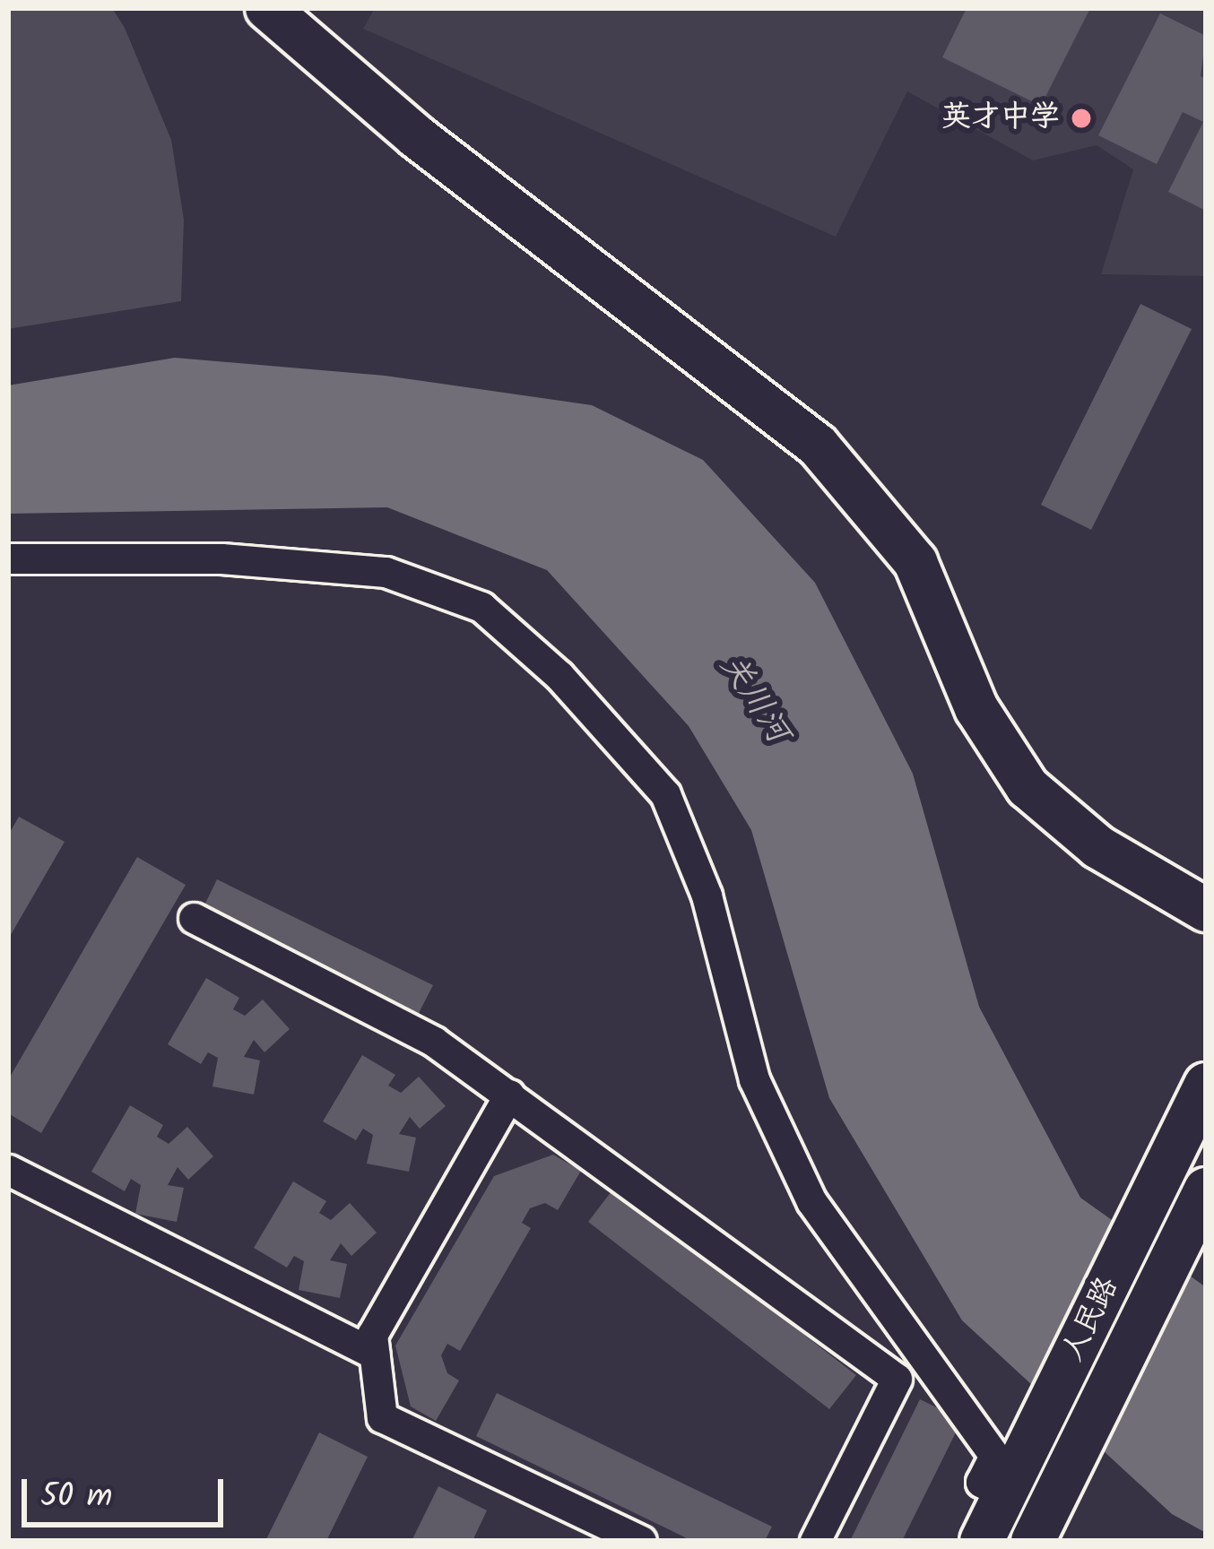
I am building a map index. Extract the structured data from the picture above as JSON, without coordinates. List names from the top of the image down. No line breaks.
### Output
{"streets":{"main road":["人民路"]},"water":["关川河"],"places":["英才中学"],"scale_bar":"50 m"}
